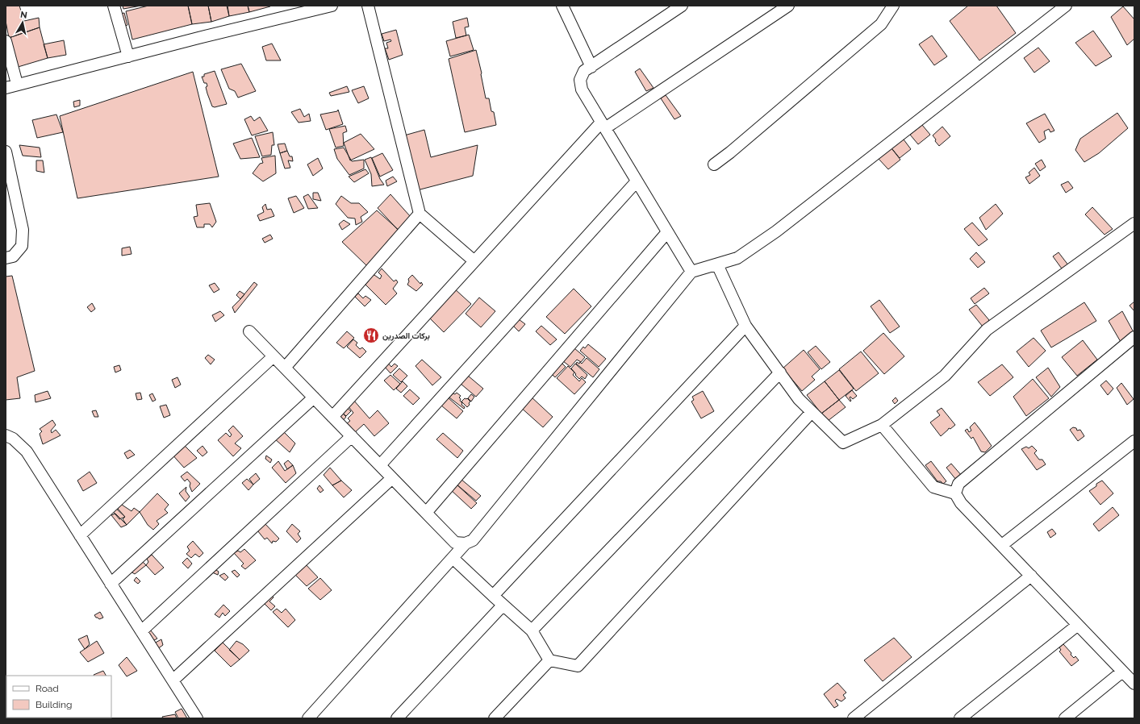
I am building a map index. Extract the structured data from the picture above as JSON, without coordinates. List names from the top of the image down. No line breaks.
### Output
{"places":{"restaurant":["بركات الصدرين"]},"legend":["Road","Building"],"north":"top"}
